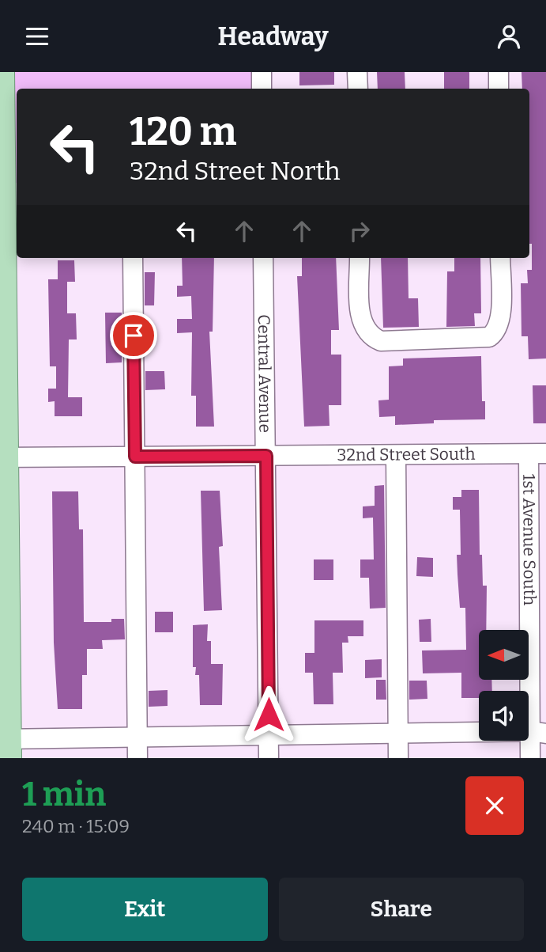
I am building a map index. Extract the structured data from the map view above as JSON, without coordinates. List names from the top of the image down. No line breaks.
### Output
{"streets":{"street":["Central Avenue","32nd Street South","1st Avenue South"]},"crossings":[["Central Avenue","32nd Street South"],["32nd Street South","1st Avenue South"]],"north":"left","page":{"header":"Headway","turn":["120 m","32nd Street North"],"heading":["1 min","240 m · 15:09"],"buttons":["Exit","Share"]}}
